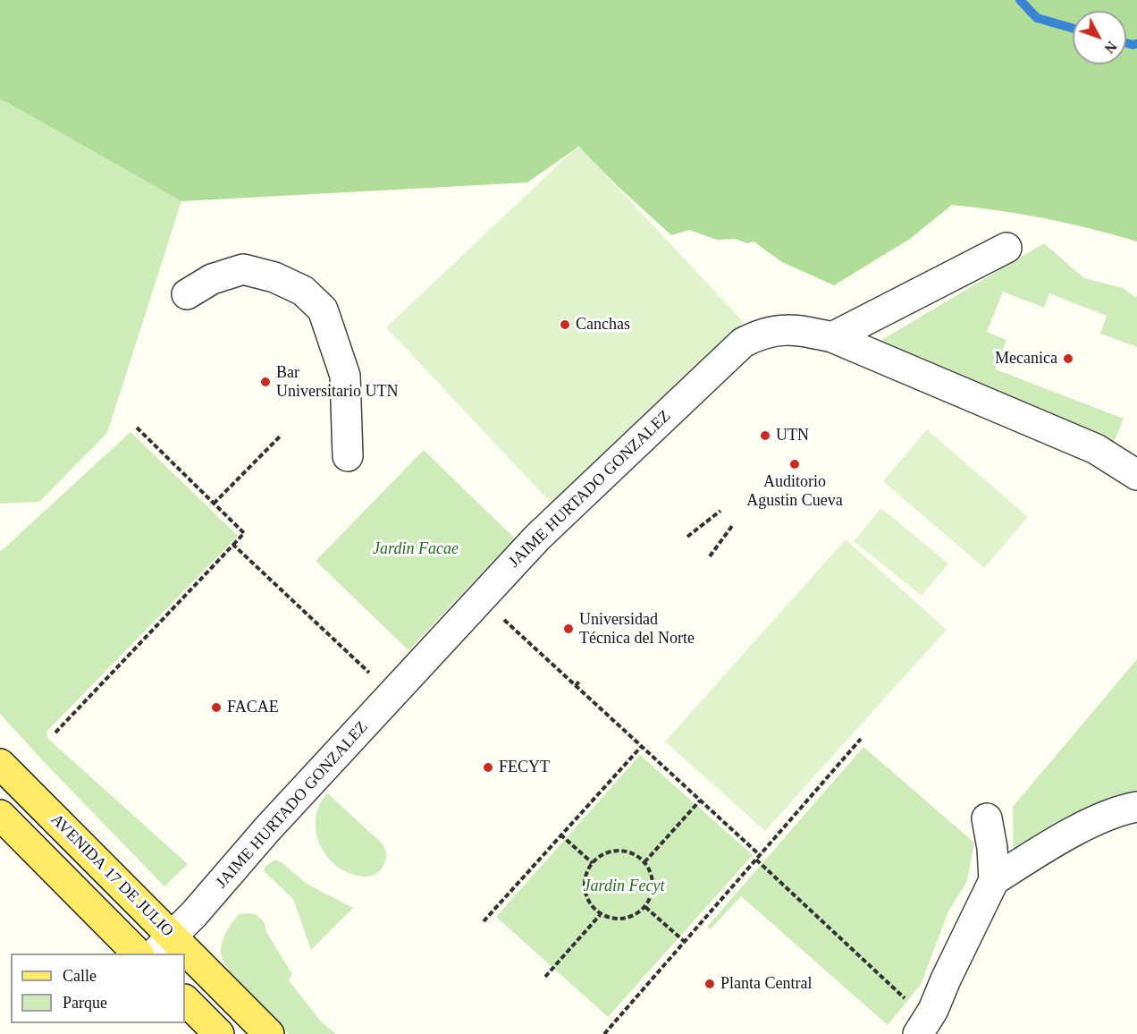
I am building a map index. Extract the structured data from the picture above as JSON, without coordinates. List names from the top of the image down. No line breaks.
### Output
{"streets":{"main road":["AVENIDA 17 DE JULIO"],"lane":["JAIME HURTADO GONZALEZ"]},"crossings":[["JAIME HURTADO GONZALEZ","AVENIDA 17 DE JULIO"]],"parks":["Jardin Facae","Jardin Fecyt"],"places":["Canchas","Mecanica","Bar Universitario UTN","UTN","Auditorio Agustin Cueva","Universidad Técnica del Norte","FACAE","FECYT","Planta Central"],"legend":["Calle","Parque"],"north":"bottom right"}
